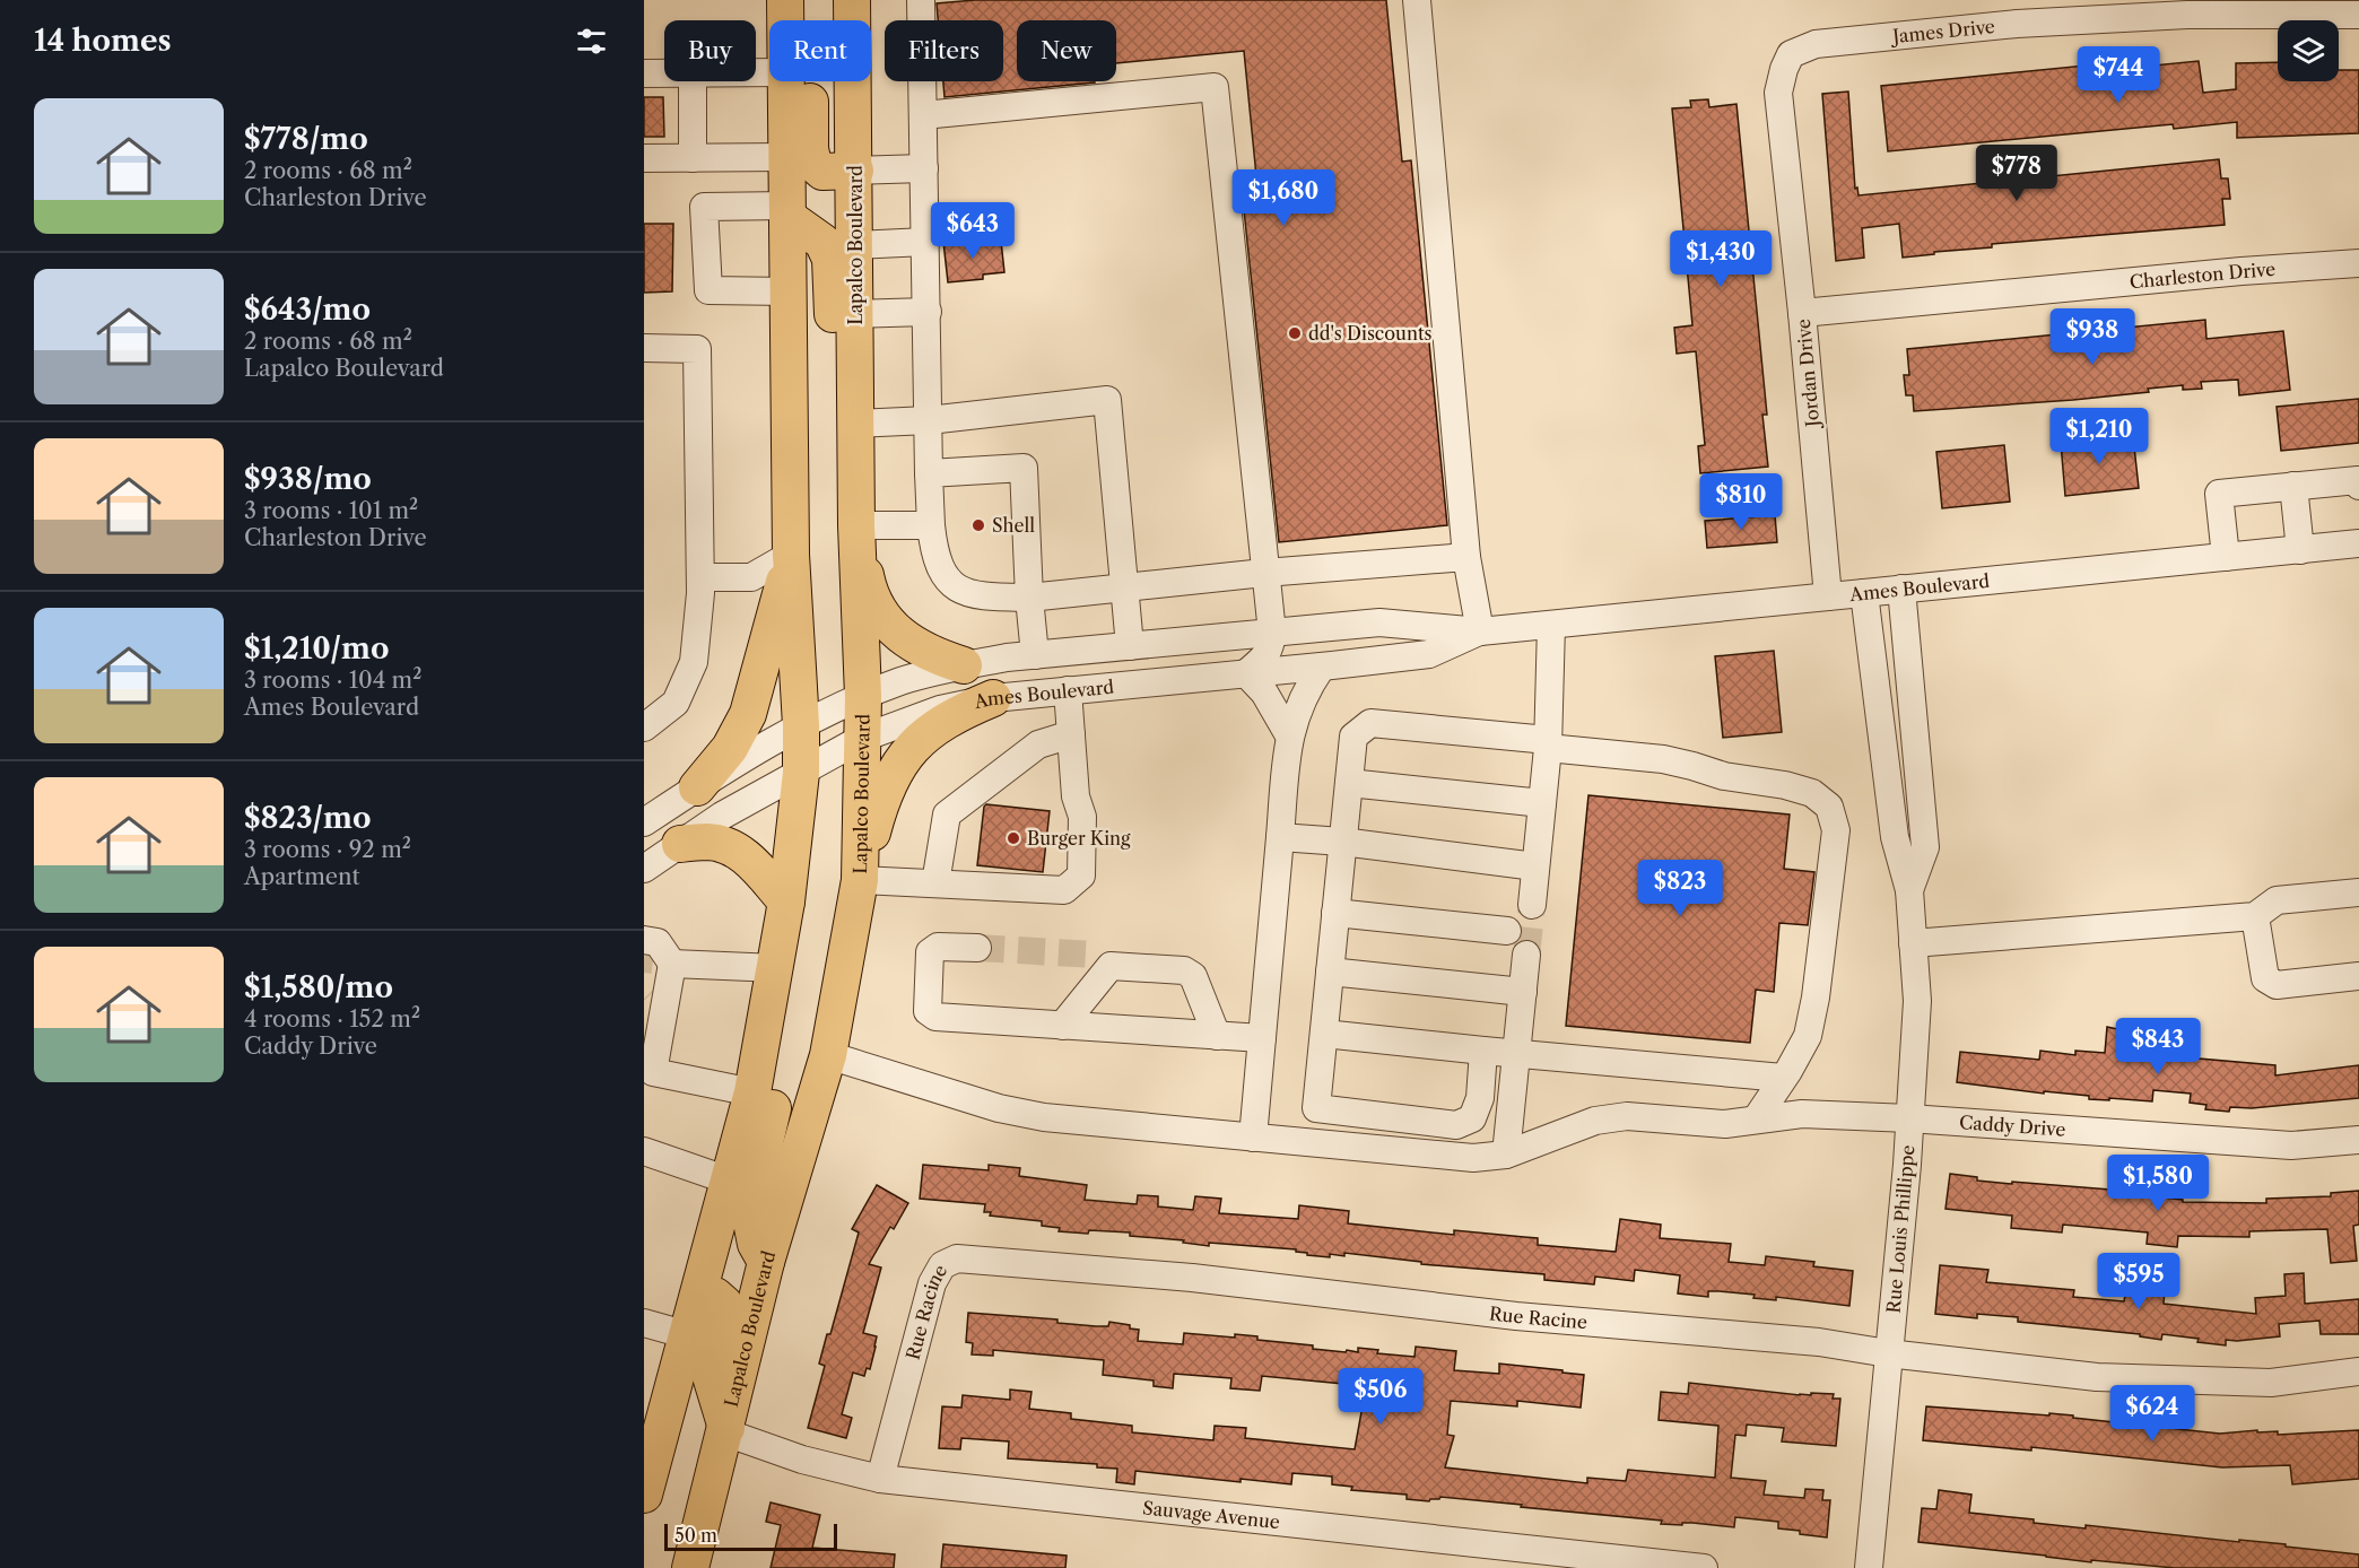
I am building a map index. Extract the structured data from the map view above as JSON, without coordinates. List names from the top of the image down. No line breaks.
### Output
{"streets":{"main road":["Lapalco Boulevard"],"street":["James Drive","Charleston Drive","Jordan Drive","Ames Boulevard","Caddy Drive","Rue Louis Phillippe","Rue Racine","Sauvage Avenue"]},"crossings":[["James Drive","Jordan Drive"],["Lapalco Boulevard","Ames Boulevard"],["Lapalco Boulevard","Caddy Drive"],["Lapalco Boulevard","Sauvage Avenue"],["Charleston Drive","Jordan Drive"],["Jordan Drive","Ames Boulevard"],["Ames Boulevard","Rue Louis Phillippe"],["Caddy Drive","Rue Louis Phillippe"],["Rue Louis Phillippe","Rue Racine"],["Rue Racine","Sauvage Avenue"]],"places":["dd's Discounts","Shell","Burger King"],"scale_bar":"50 m","page":{"heading":"14 homes","chip":["Buy","Rent","Filters","New"],"price":["$744","$778","$1,680","$643","$1,430","$938","$1,210","$810","$823","$843","$1,580","$595","$506","$624"],"list":[{"name":"$778/mo","note":"2 rooms · 68 m² · Charleston Drive"},{"name":"$643/mo","note":"2 rooms · 68 m² · Lapalco Boulevard"},{"name":"$938/mo","note":"3 rooms · 101 m² · Charleston Drive"},{"name":"$1,210/mo","note":"3 rooms · 104 m² · Ames Boulevard"},{"name":"$823/mo","note":"3 rooms · 92 m² · Apartment"},{"name":"$1,580/mo","note":"4 rooms · 152 m² · Caddy Drive"}],"scale":"50 m"}}
